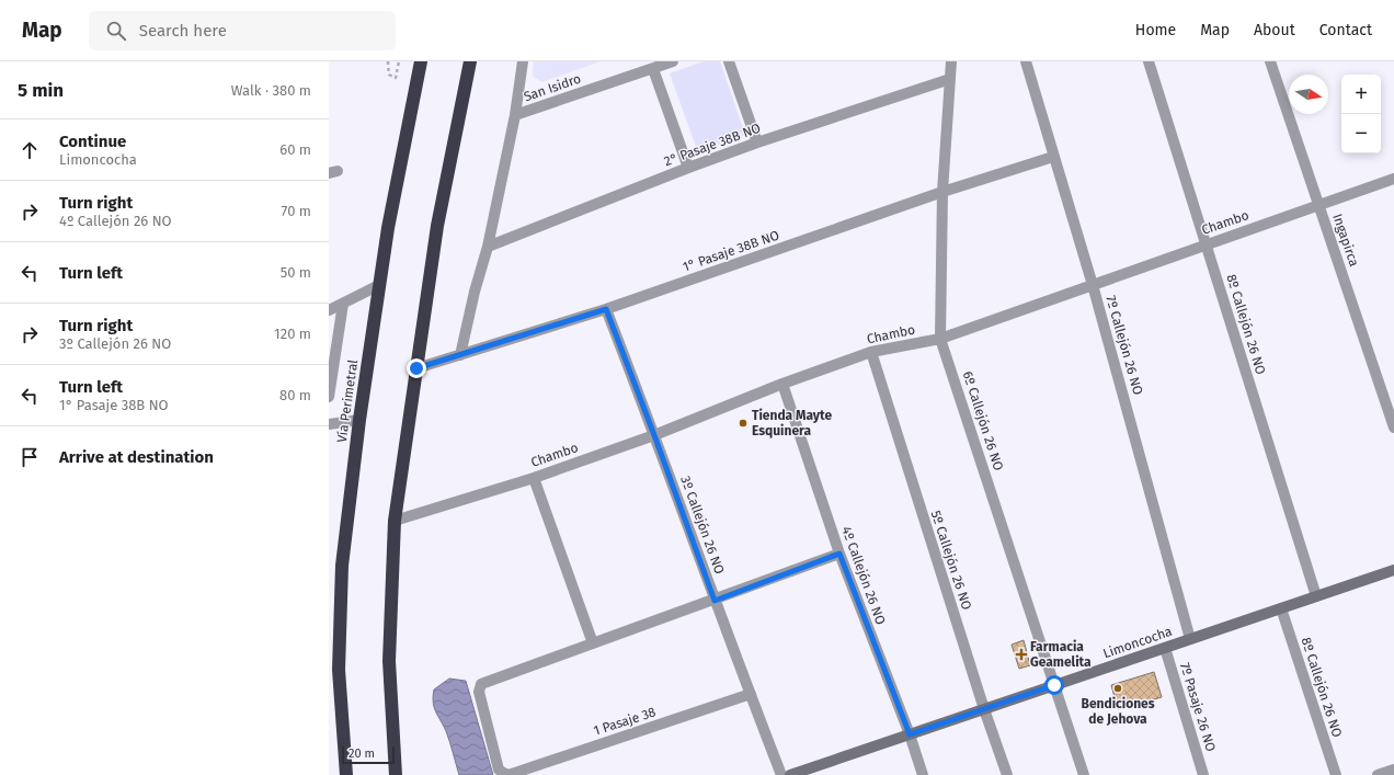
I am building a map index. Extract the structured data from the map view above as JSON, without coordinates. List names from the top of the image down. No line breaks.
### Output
{"streets":{"highway":["Vía Perimetral"],"street":["San Isidro","2° Pasaje 38B NO","Chambo","Ingapirca","1° Pasaje 38B NO","8º Callejón 26 NO","7º Callejón 26 NO","6º Callejón 26 NO","3º Callejón 26 NO","5º Callejón 26 NO","4º Callejón 26 NO","Limoncocha","7º Pasaje 26 NO","1 Pasaje 38"]},"crossings":[["2° Pasaje 38B NO","6º Callejón 26 NO"],["Chambo","Ingapirca"],["Chambo","8º Callejón 26 NO"],["Chambo","7º Callejón 26 NO"],["Chambo","6º Callejón 26 NO"],["Chambo","3º Callejón 26 NO"],["Chambo","5º Callejón 26 NO"],["Chambo","4º Callejón 26 NO"],["1° Pasaje 38B NO","7º Callejón 26 NO"],["1° Pasaje 38B NO","6º Callejón 26 NO"],["1° Pasaje 38B NO","3º Callejón 26 NO"],["8º Callejón 26 NO","Limoncocha"],["7º Callejón 26 NO","Limoncocha"],["6º Callejón 26 NO","Limoncocha"],["3º Callejón 26 NO","1 Pasaje 38"],["5º Callejón 26 NO","Limoncocha"],["4º Callejón 26 NO","Limoncocha"],["Limoncocha","7º Pasaje 26 NO"]],"places":{"other":["Tienda Mayte Esquinera","Bendiciones de Jehova"],"health":["Farmacia Geamelita"]},"scale_bar":"20 m","north":"right","page":{"header":"Map","search":"Search here","nav":["Home","Map","About","Contact"],"heading":["5 min","Walk · 380 m"],"map_buttons":["+","−"],"list":[["Continue","Limoncocha","60 m"],["Turn right","4º Callejón 26 NO","70 m"],["Turn left","50 m"],["Turn right","3º Callejón 26 NO","120 m"],["Turn left","1° Pasaje 38B NO","80 m"],"Arrive at destination"],"scale":"20 m"}}
